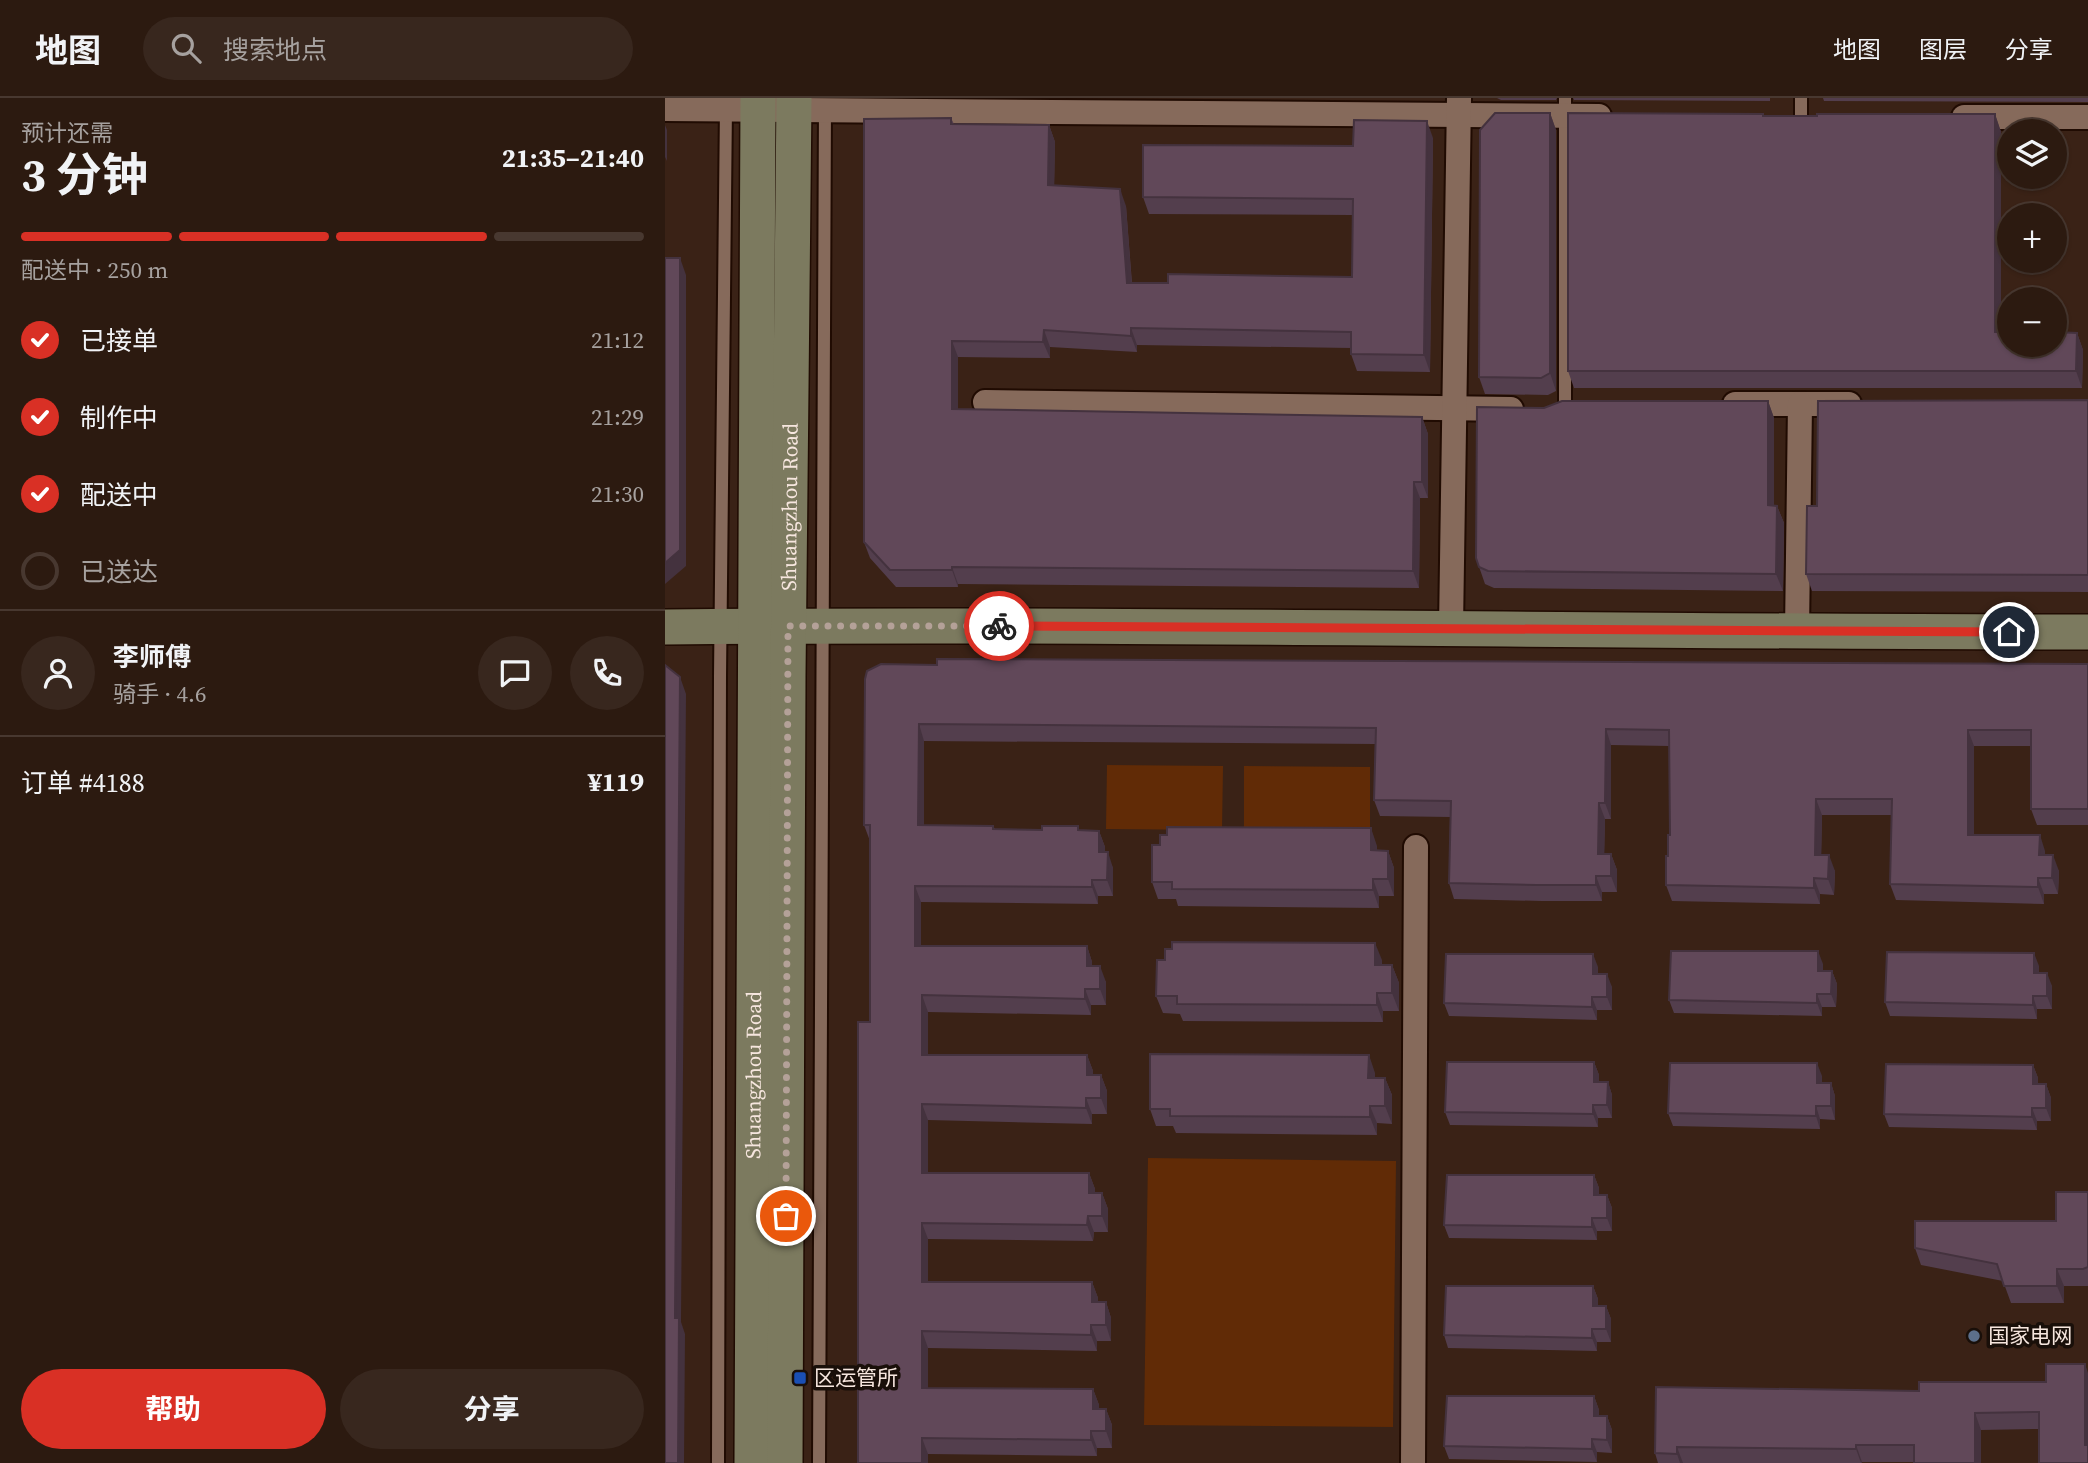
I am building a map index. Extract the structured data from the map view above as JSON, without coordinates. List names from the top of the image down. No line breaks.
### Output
{"streets":{"main road":["Shuangzhou Road"]},"places":{"other":["国家电网"],"transit":["区运管所"]},"page":{"header":"地图","search":"搜索地点","nav":["地图","图层","分享"],"heading":["3 分钟","预计还需","21:35–21:40"],"panel":["李师傅","骑手 · 4.6","订单 #4188","¥119"],"map_buttons":["+","−"],"bar":"配送中 · 250 m","list":[["已接单","21:12"],["制作中","21:29"],["配送中","21:30"],"已送达"],"buttons":["帮助","分享"]}}
